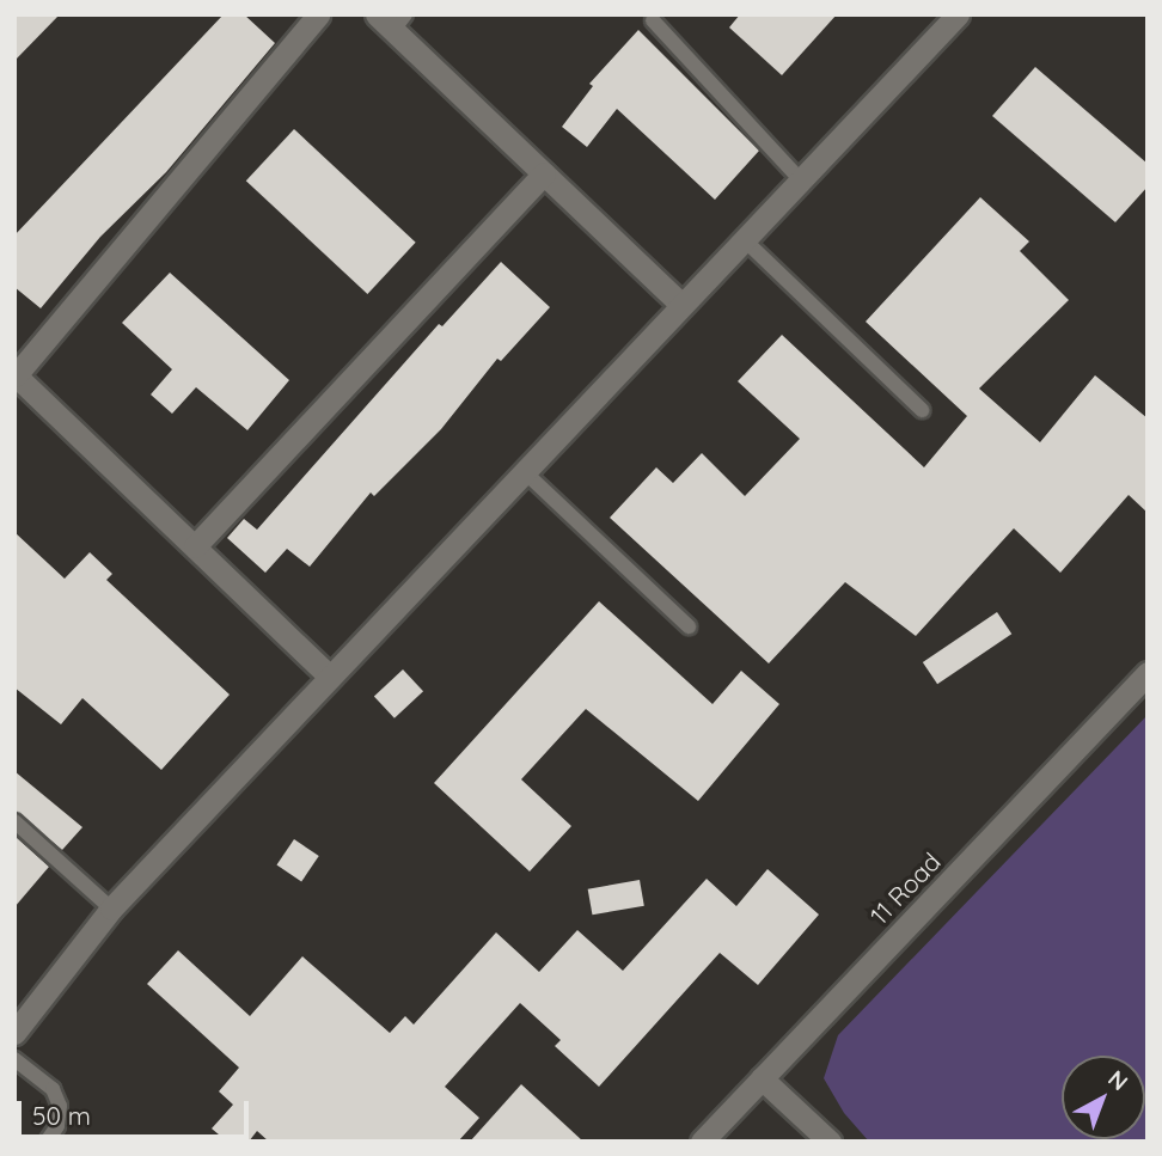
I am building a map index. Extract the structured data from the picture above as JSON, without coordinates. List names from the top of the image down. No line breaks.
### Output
{"streets":{"street":["11 Road"]},"scale_bar":"50 m","north":"top right"}
